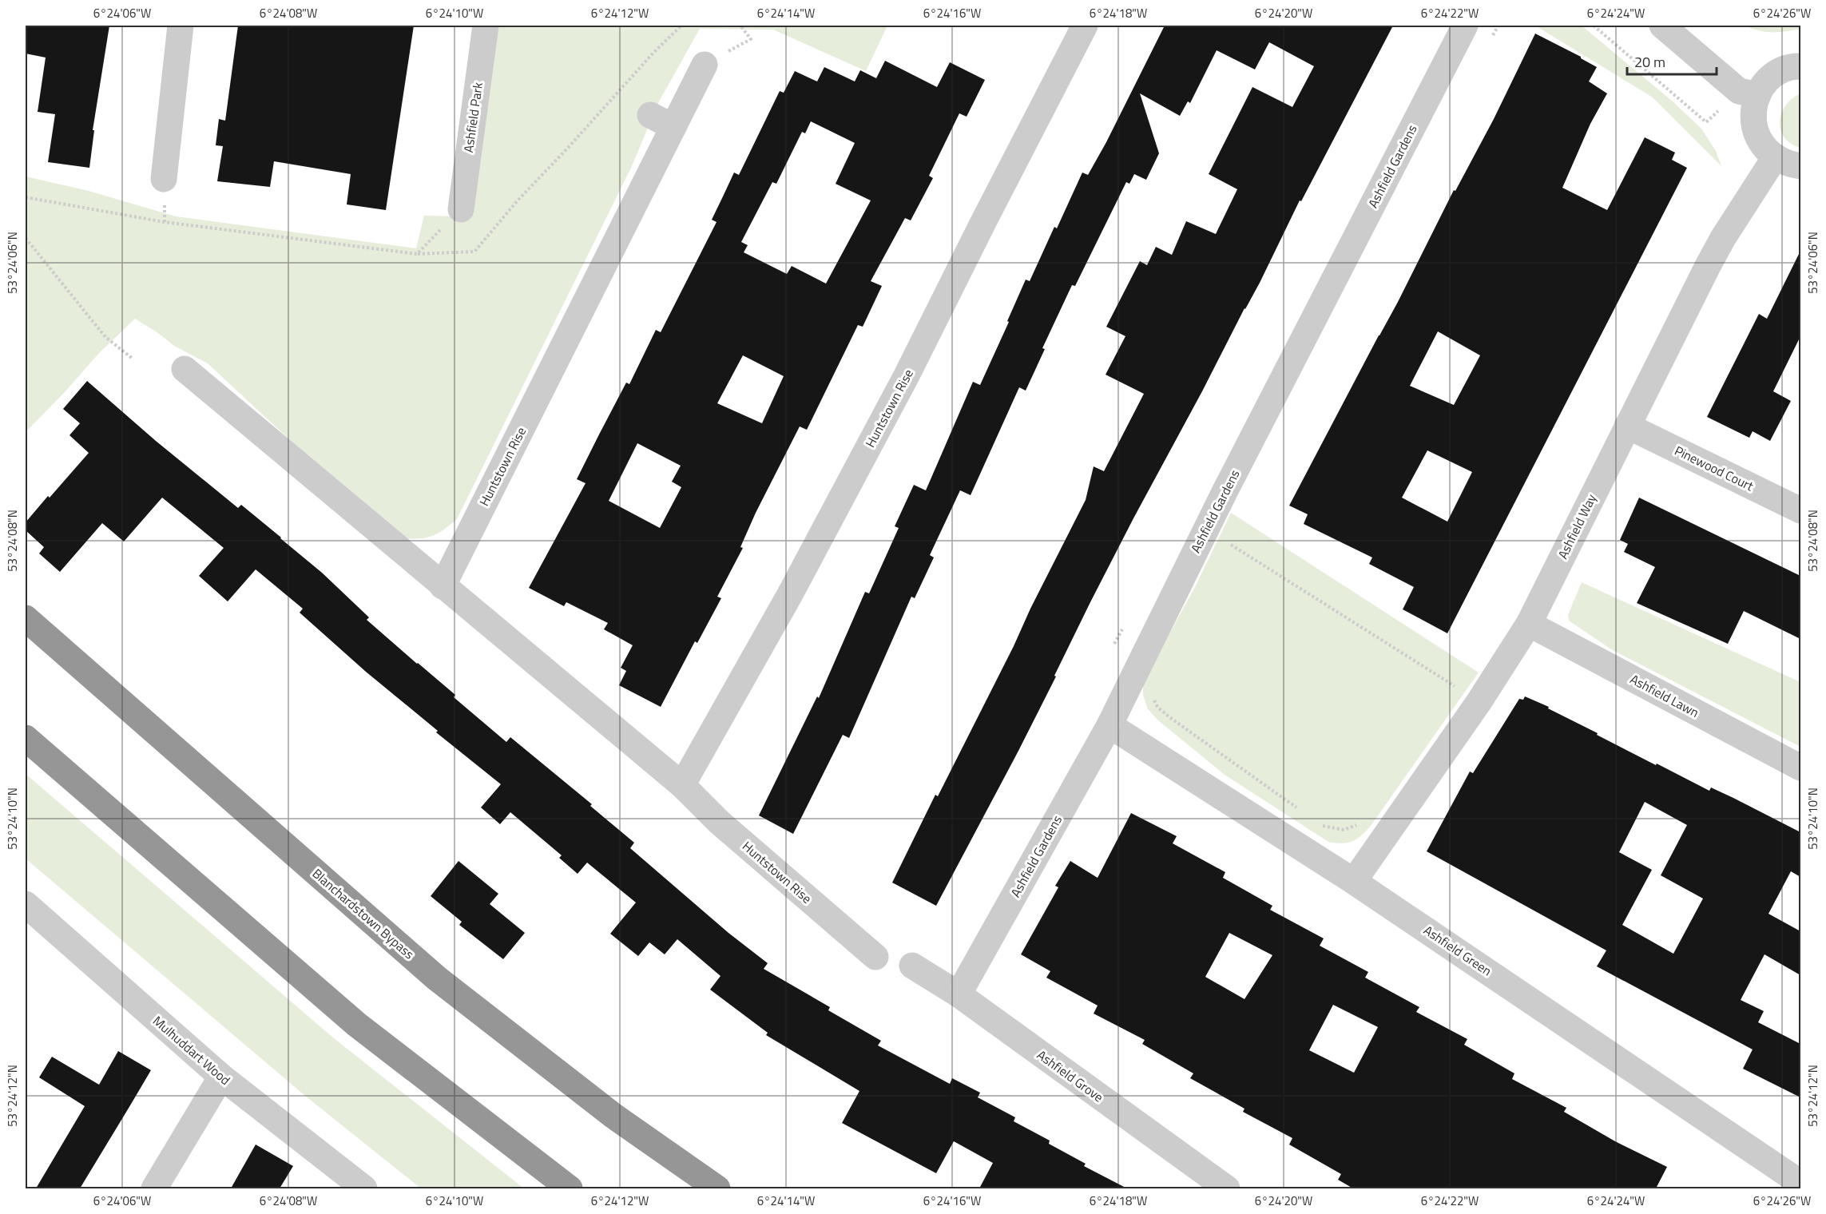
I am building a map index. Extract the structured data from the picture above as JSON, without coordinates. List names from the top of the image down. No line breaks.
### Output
{"streets":{"highway":["Blanchardstown Bypass"],"street":["Ashfield Park","Ashfield Gardens","Huntstown Rise","Pinewood Court","Ashfield Way","Ashfield Lawn","Ashfield Green","Mulhuddart Wood","Ashfield Grove"]},"crossings":[["Ashfield Gardens","Ashfield Green"],["Ashfield Gardens","Ashfield Grove"],["Pinewood Court","Ashfield Way"],["Ashfield Way","Ashfield Lawn"],["Ashfield Way","Ashfield Green"]],"scale_bar":"20 m","coordinates":["6°24'06\"W","6°24'08\"W","6°24'10\"W","6°24'12\"W","6°24'14\"W","6°24'16\"W","6°24'18\"W","6°24'20\"W","6°24'22\"W","6°24'24\"W","6°24'26\"W","53°24'06\"N","53°24'08\"N","53°24'10\"N","53°24'12\"N"]}
